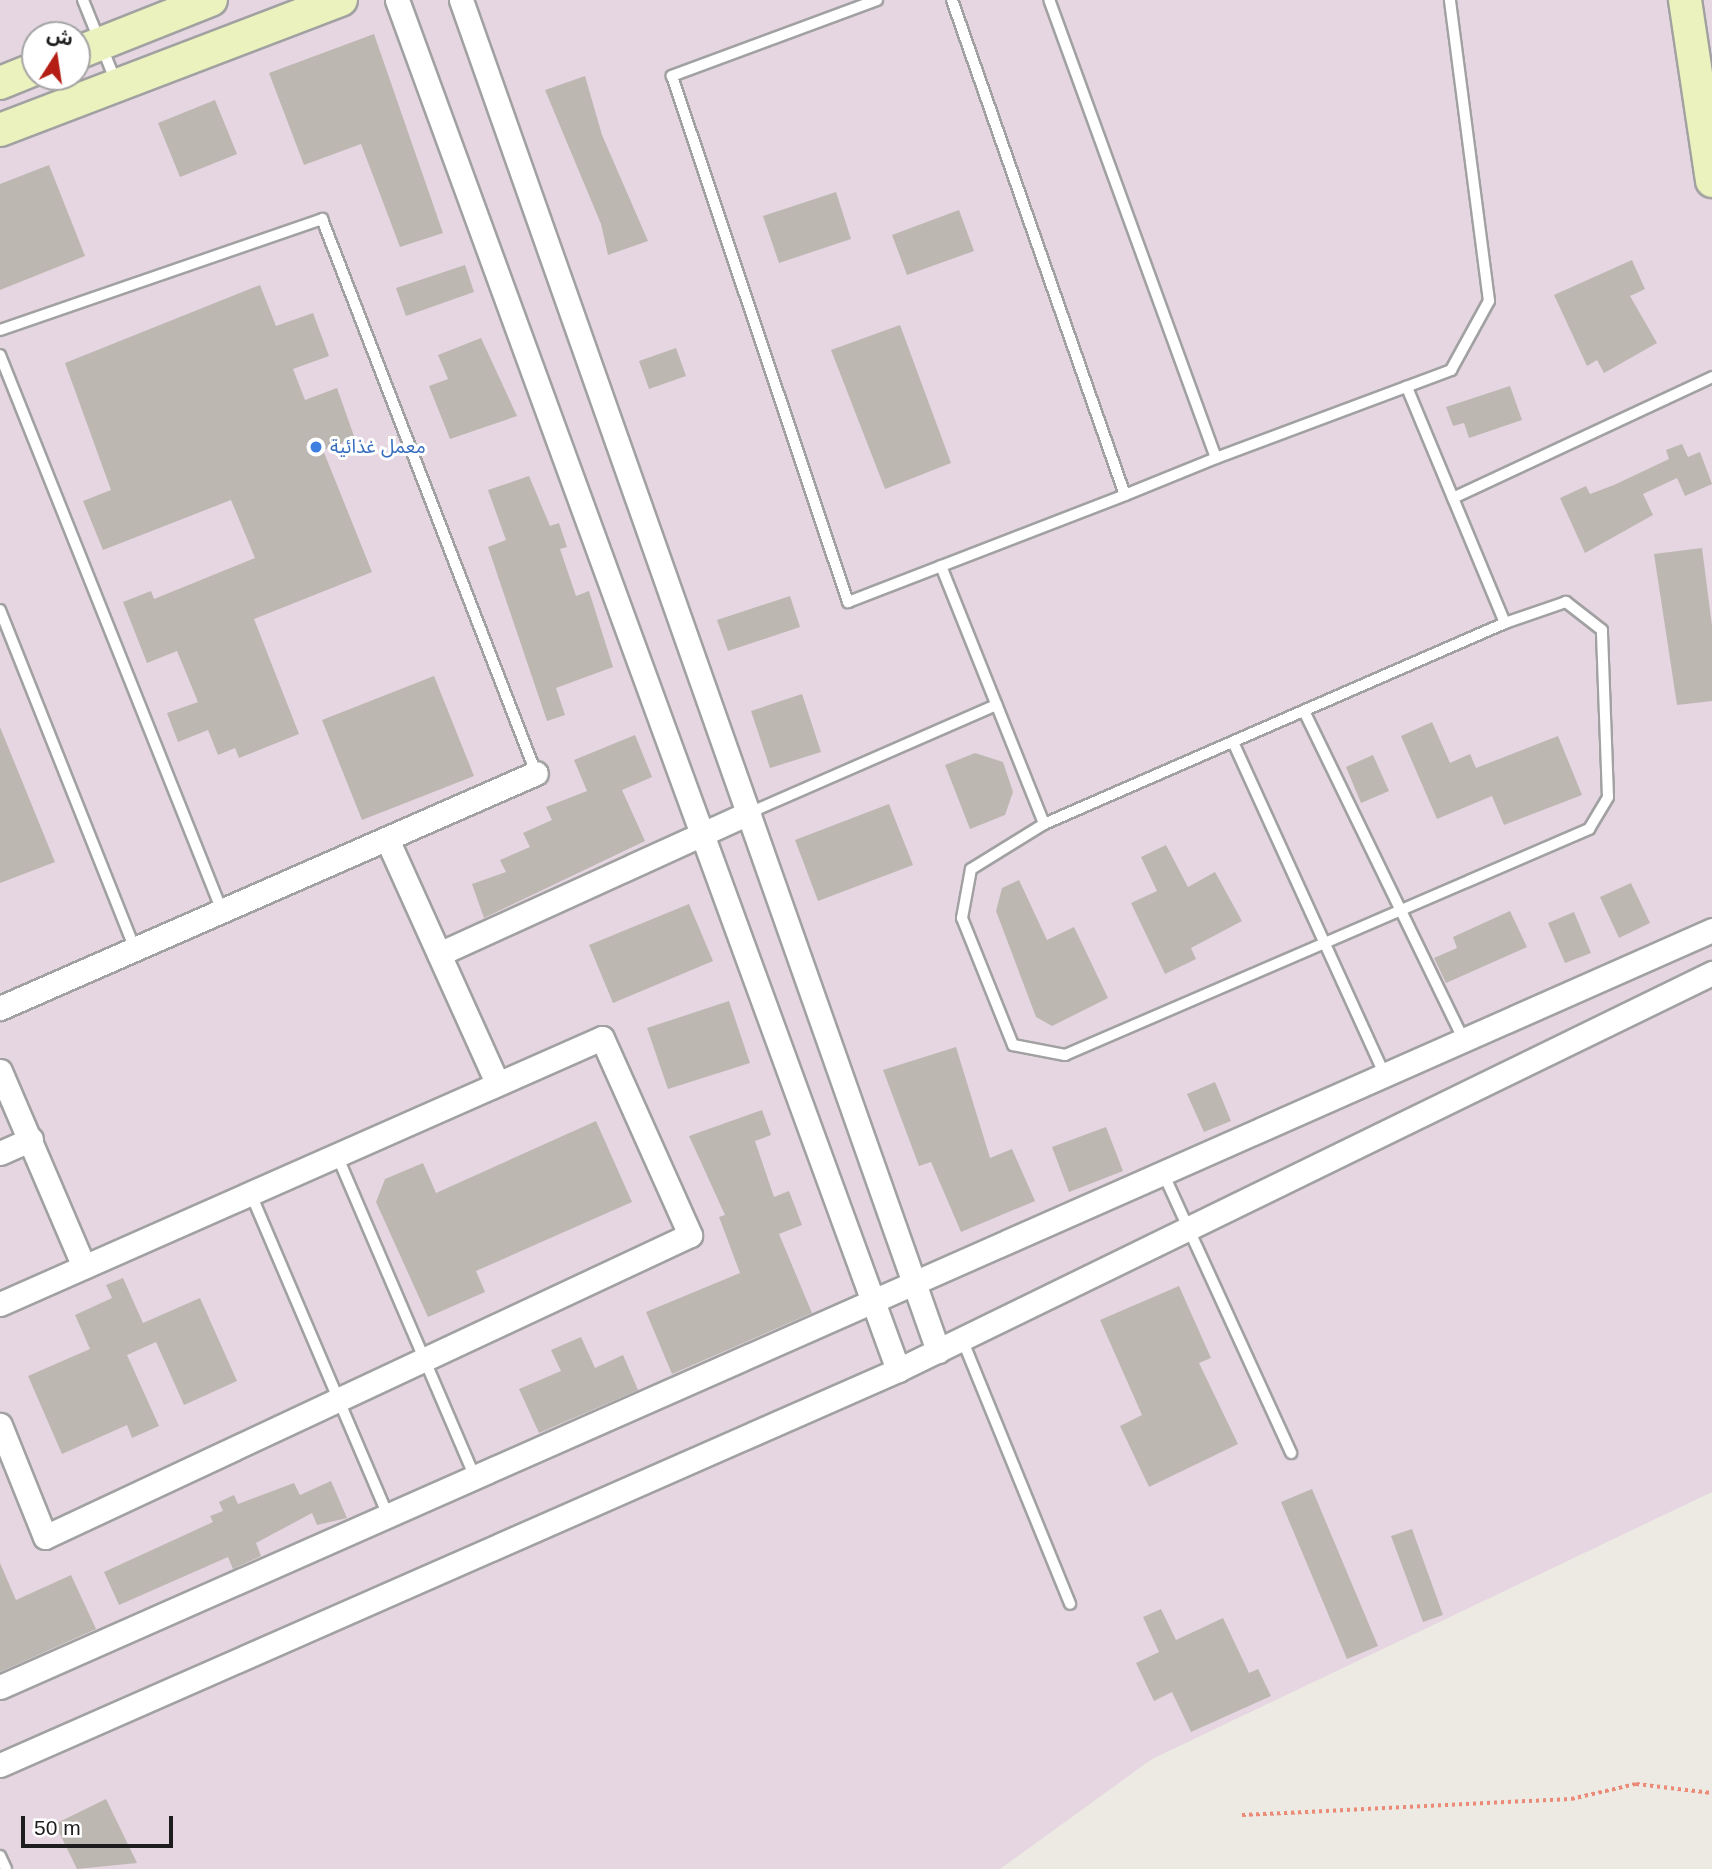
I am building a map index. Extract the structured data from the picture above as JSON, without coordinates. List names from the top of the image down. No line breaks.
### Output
{"places":["معمل غذائية"],"scale_bar":"50 m","north":"top"}
